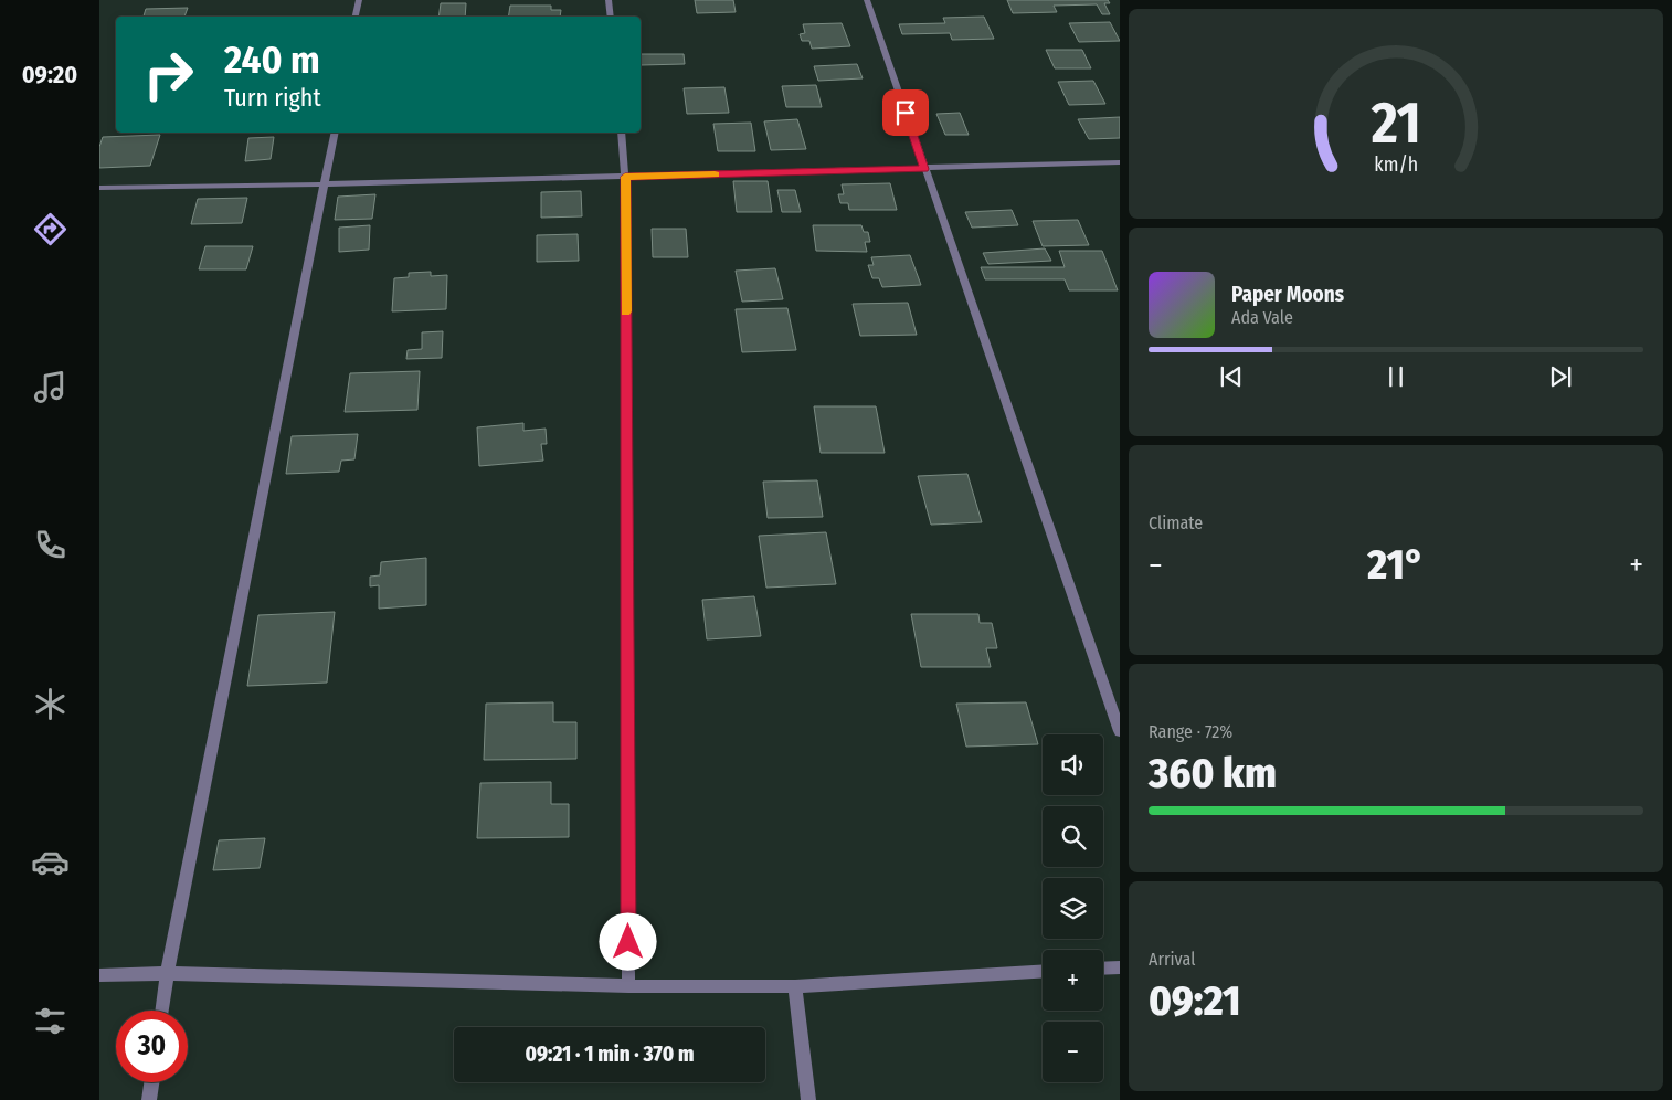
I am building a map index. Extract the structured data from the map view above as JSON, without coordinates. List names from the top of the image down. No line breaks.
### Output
{"page":{"tabs":"09:20","turn":["240 m","Turn right"],"song":["Paper Moons","Ada Vale"],"tile":["Climate",["Range · 72%","360 km"],["Arrival","09:21"]],"heat":["−","21°","+"],"map_buttons":["+","−"],"limit":"30","trip":"09:21 · 1 min · 370 m","gauge":["21","km/h"]}}
